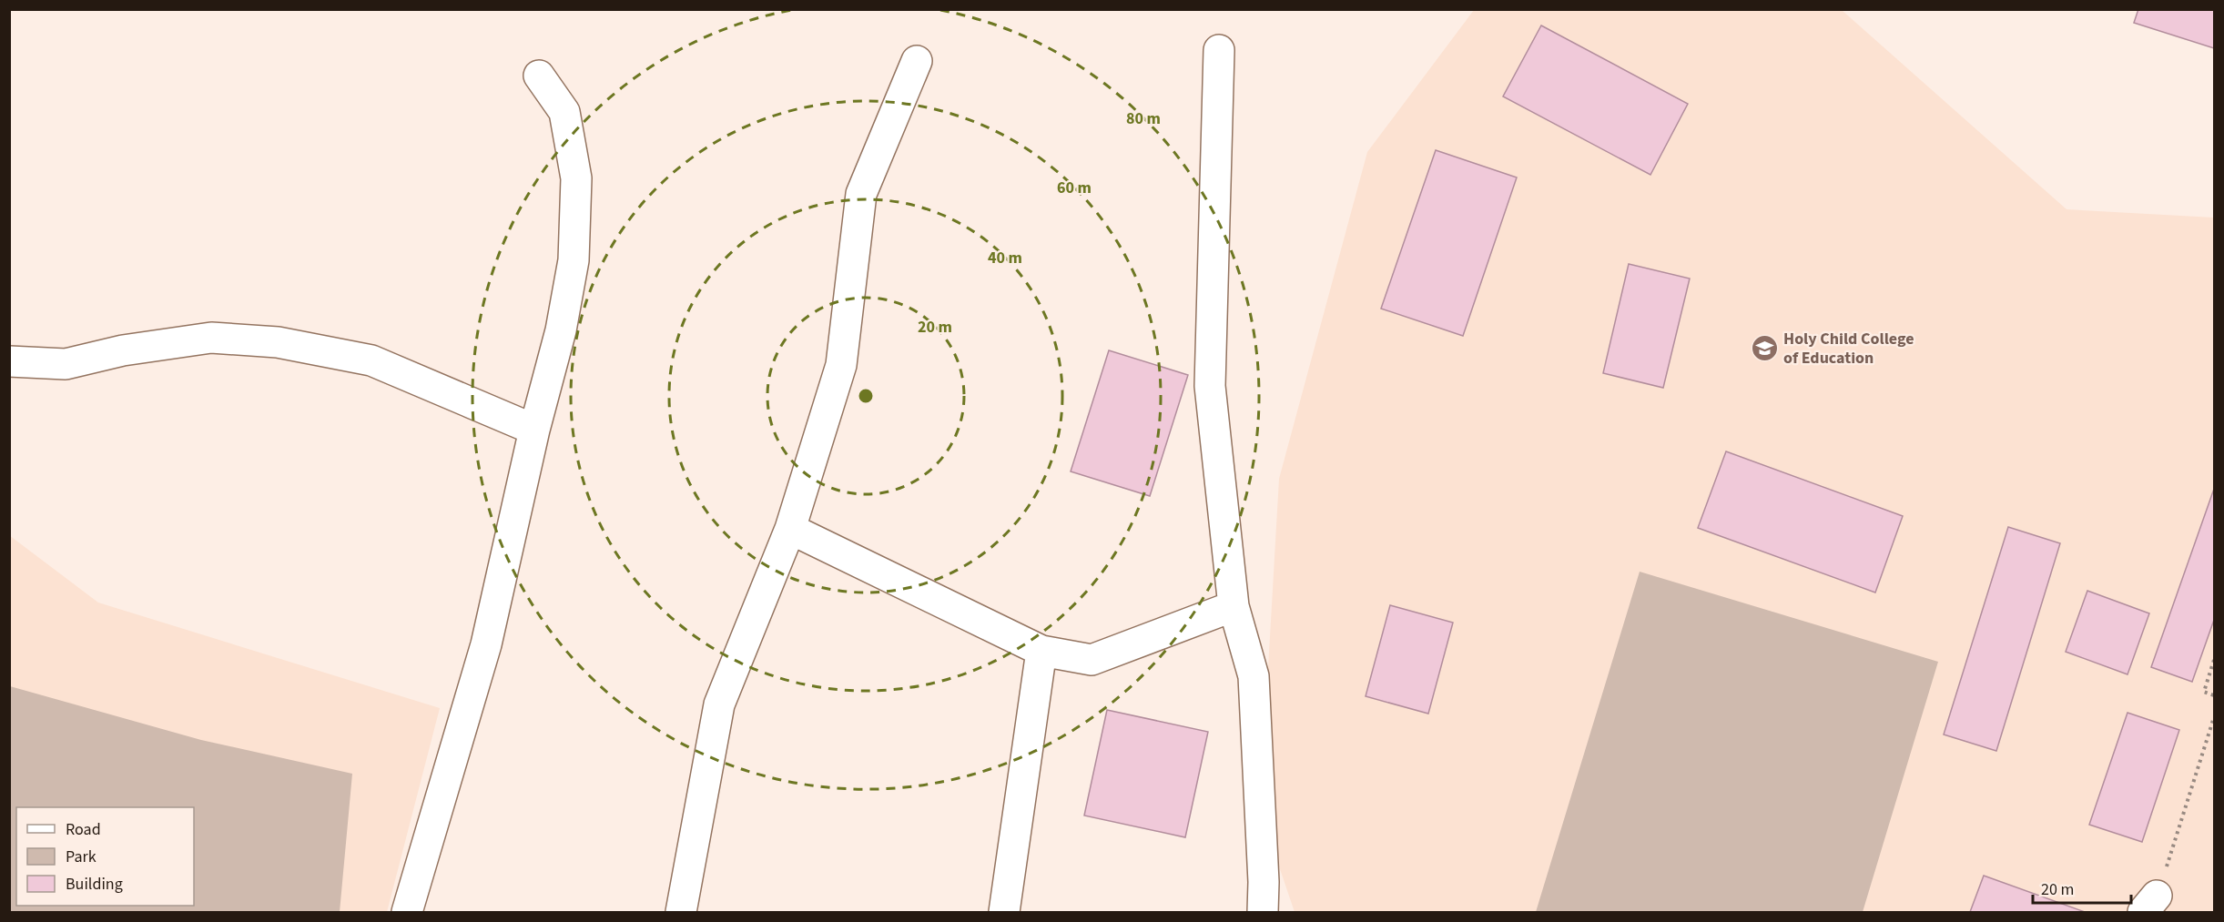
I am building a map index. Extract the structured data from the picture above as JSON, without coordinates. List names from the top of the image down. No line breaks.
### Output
{"places":{"school or university":["Holy Child College of Education"]},"legend":["Road","Park","Building"],"scale_bar":"20 m","rings":["80 m","60 m","40 m","20 m"]}
